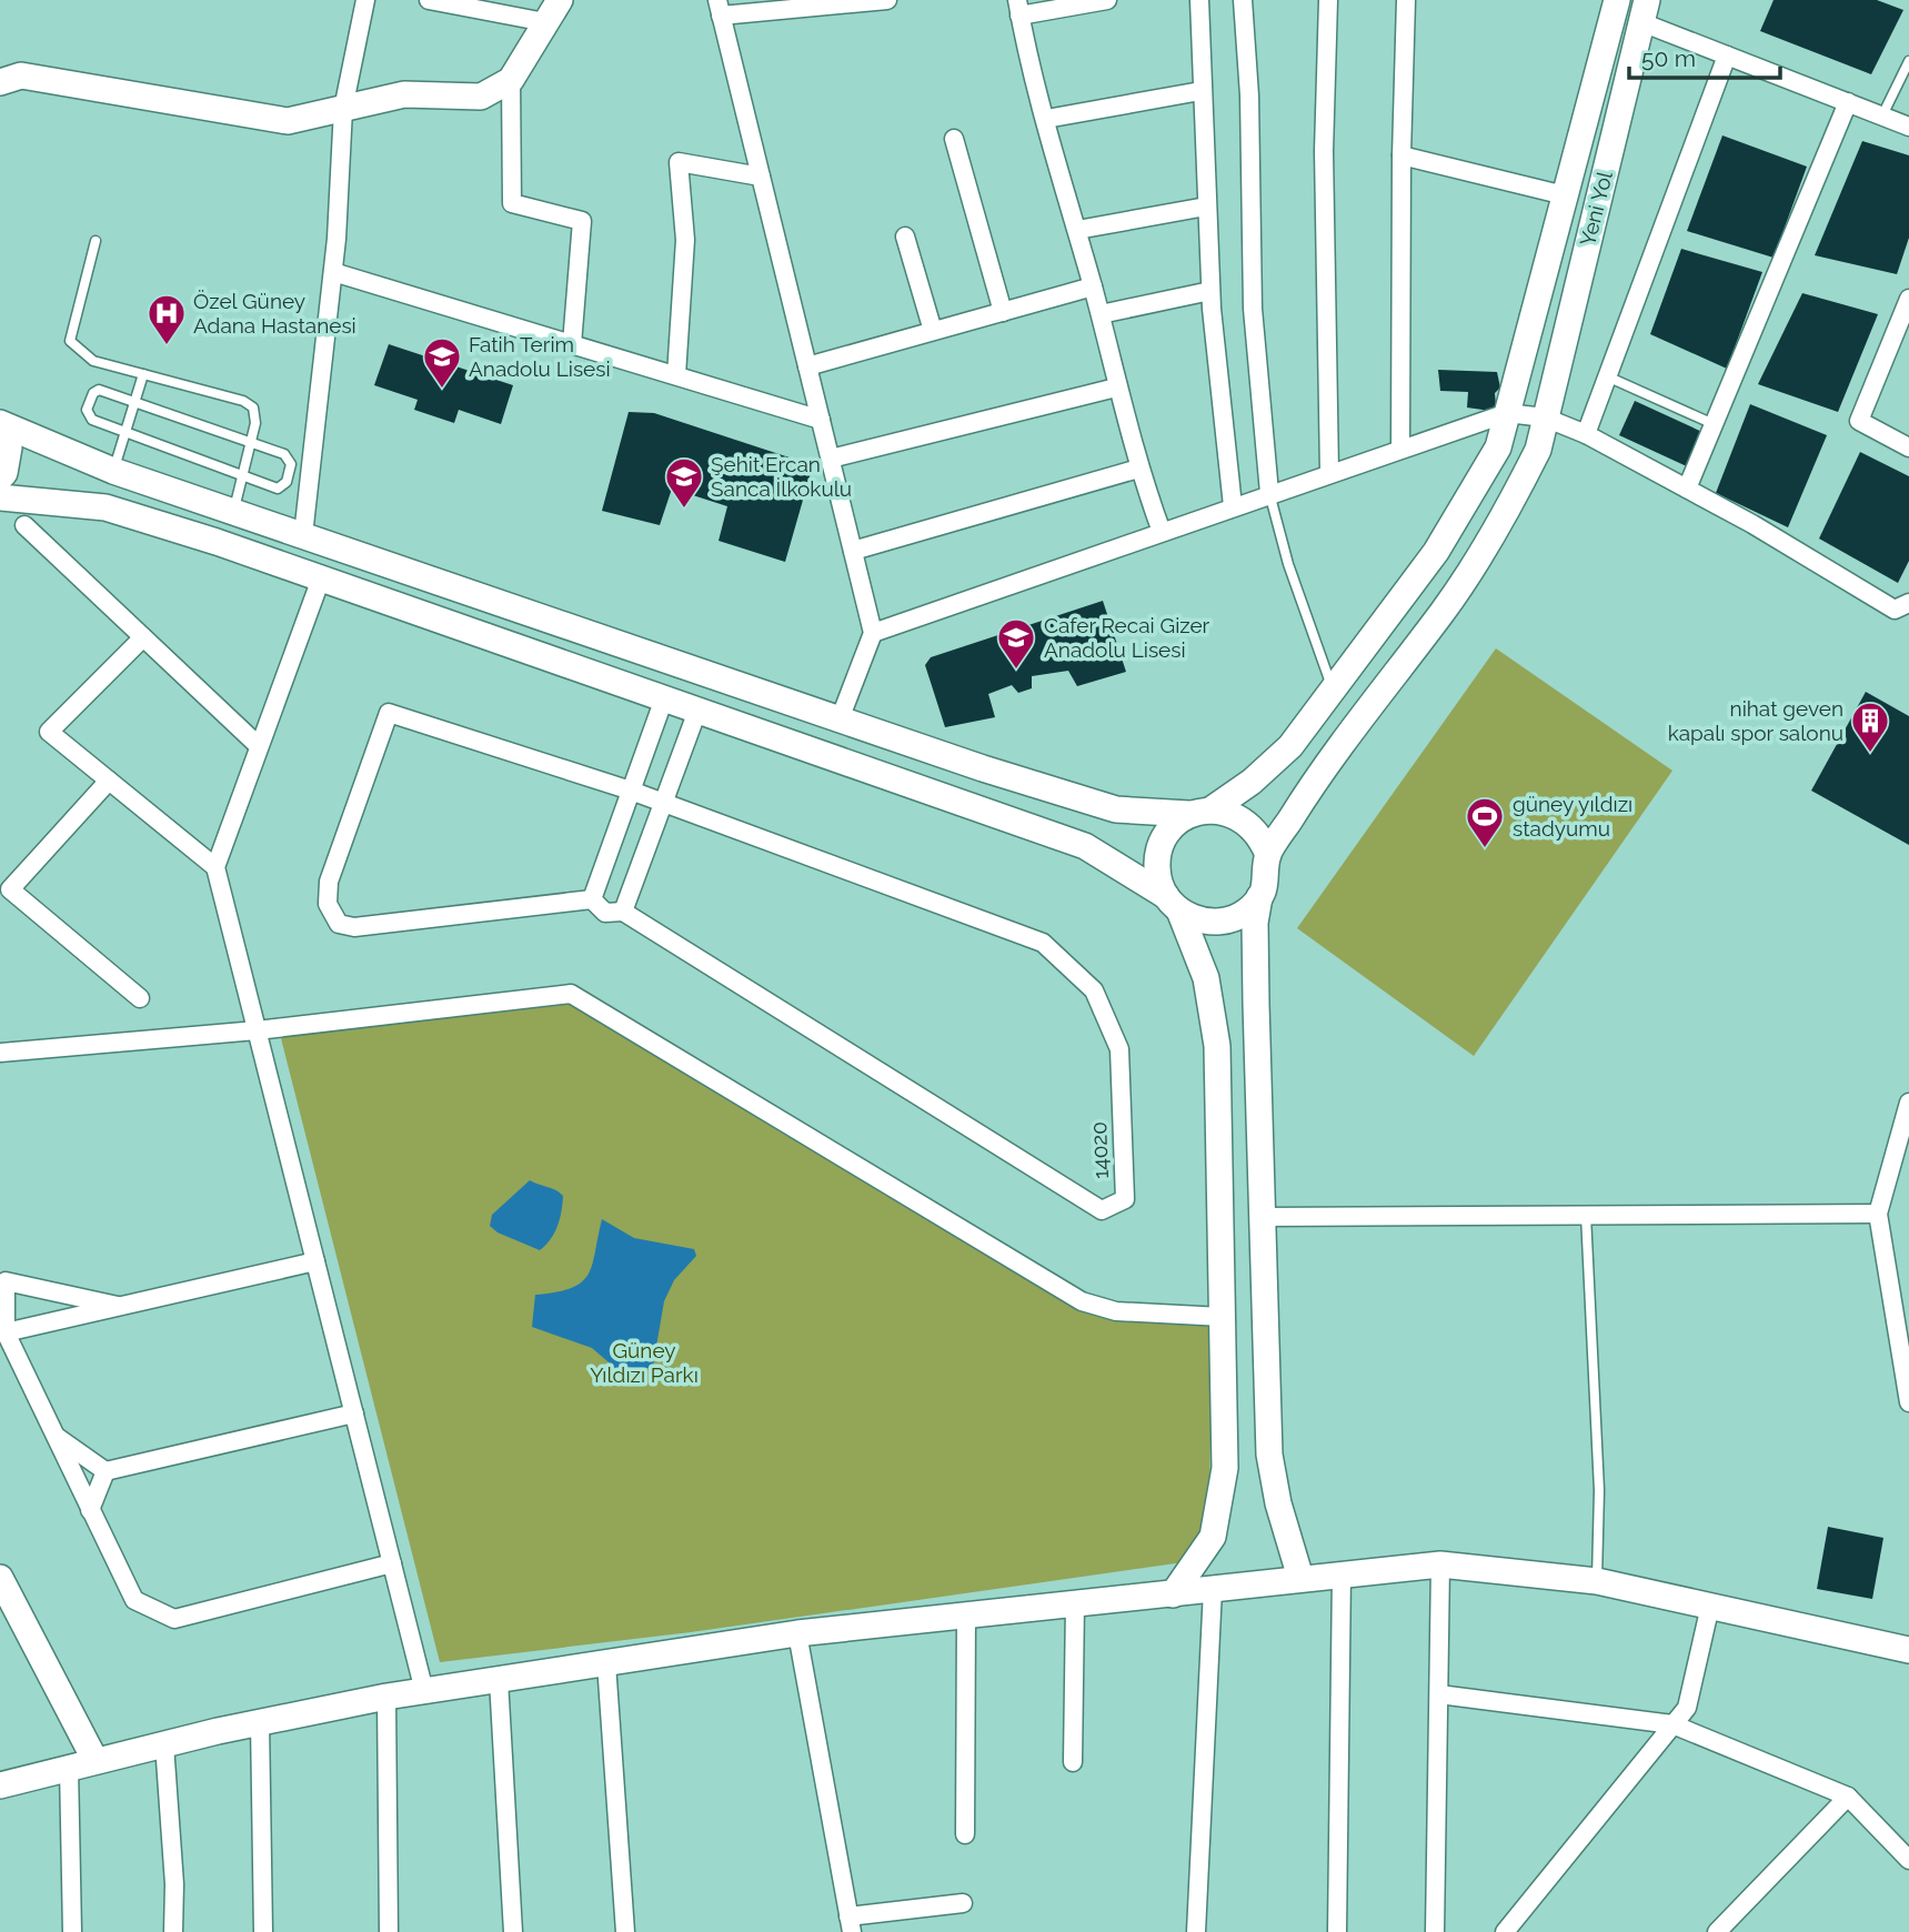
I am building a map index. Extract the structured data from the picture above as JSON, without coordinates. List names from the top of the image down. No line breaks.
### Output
{"streets":{"main road":["Yeni Yol"],"street":["14020"]},"parks":["Güney Yıldızı Parkı"],"places":{"hospital":["Özel Güney Adana Hastanesi"],"school or university":["Fatih Terim Anadolu Lisesi","Şehit Ercan Sanca İlkokulu","Cafer Recai Gizer Anadolu Lisesi"],"building":["nihat geven kapalı spor salonu"],"sports":["güney yıldızı stadyumu"]},"scale_bar":"50 m"}
